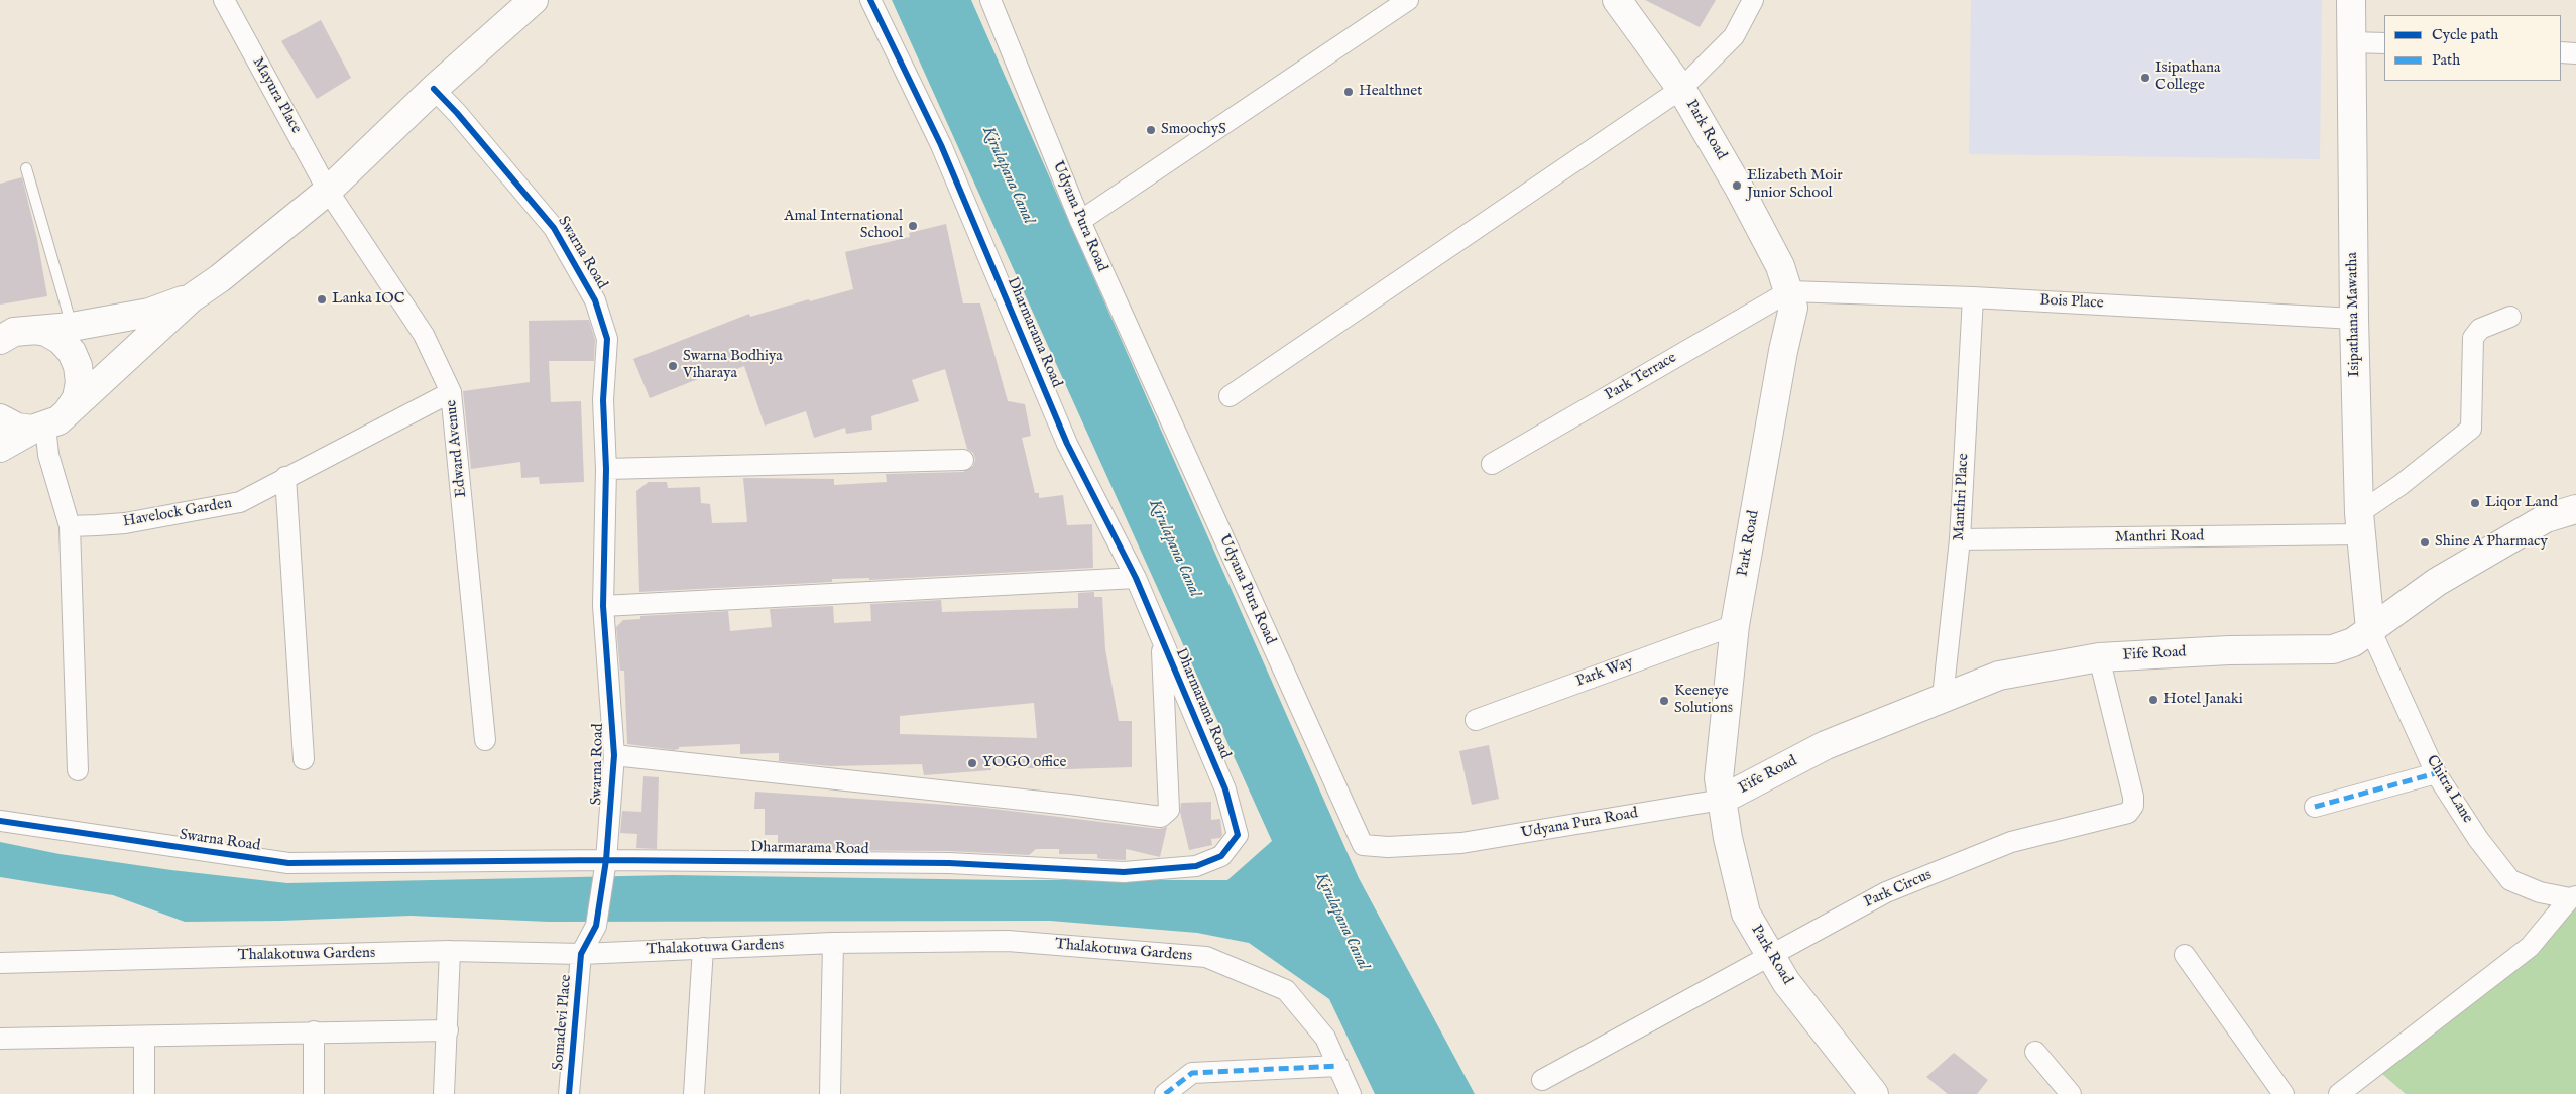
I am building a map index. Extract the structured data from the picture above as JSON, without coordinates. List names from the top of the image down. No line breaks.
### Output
{"streets":{"main road":["Park Road","Isipathana Mawatha","Fife Road"],"street":["Mayura Place","Udyana Pura Road","Swarna Road","Bois Place","Dharmarama Road","Park Terrace","Edward Avenue","Manthri Place","Havelock Garden","Manthri Road","Park Way","Chitra Lane","Park Circus","Thalakotuwa Gardens","Somadevi Place"]},"crossings":[["Mayura Place","Edward Avenue"],["Park Road","Udyana Pura Road"],["Park Road","Bois Place"],["Park Road","Park Terrace"],["Park Road","Fife Road"],["Park Road","Park Way"],["Park Road","Park Circus"],["Udyana Pura Road","Fife Road"],["Swarna Road","Dharmarama Road"],["Bois Place","Isipathana Mawatha"],["Bois Place","Park Terrace"],["Bois Place","Manthri Place"],["Isipathana Mawatha","Manthri Road"],["Isipathana Mawatha","Fife Road"],["Isipathana Mawatha","Chitra Lane"],["Edward Avenue","Havelock Garden"],["Manthri Place","Manthri Road"],["Manthri Place","Fife Road"],["Fife Road","Chitra Lane"],["Fife Road","Park Circus"],["Thalakotuwa Gardens","Somadevi Place"]],"water":["Kirulapana Canal"],"places":["Isipathana College","Healthnet","SmoochyS","Elizabeth Moir Junior School","Amal International School","Lanka IOC","Swarna Bodhiya Viharaya","Liqor Land","Shine A Pharmacy","Hotel Janaki","Keeneye Solutions","YOGO office"],"legend":["Cycle path","Path"]}
